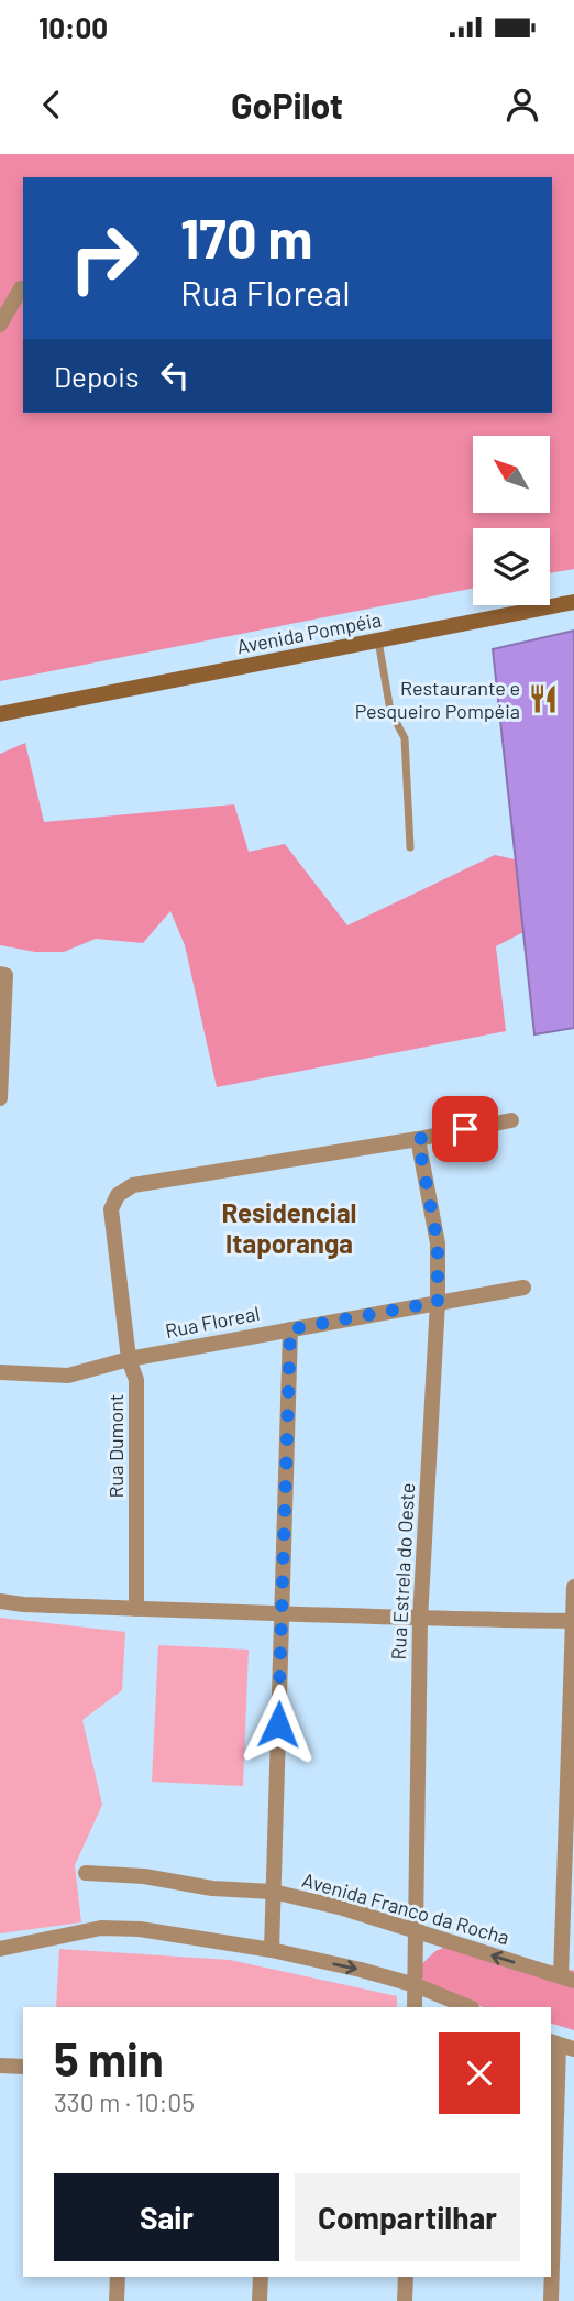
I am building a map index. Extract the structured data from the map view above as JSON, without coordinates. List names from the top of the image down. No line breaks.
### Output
{"streets":{"main road":["Avenida Pompéia"],"street":["Rua Floreal","Rua Dumont","Rua Estrela do Oeste","Avenida Franco da Rocha"]},"crossings":[["Rua Floreal","Rua Dumont"],["Rua Floreal","Rua Estrela do Oeste"],["Rua Dumont","Rua Estrela do Oeste"],["Rua Estrela do Oeste","Avenida Franco da Rocha"]],"districts":["Residencial Itaporanga"],"places":{"restaurant":["Restaurante e Pesqueiro Pompéia"]},"north":"top left","page":{"status":"10:00","header":"GoPilot","turn":["170 m","Rua Floreal"],"then":"Depois","heading":["5 min","330 m · 10:05"],"buttons":["Sair","Compartilhar"]}}
